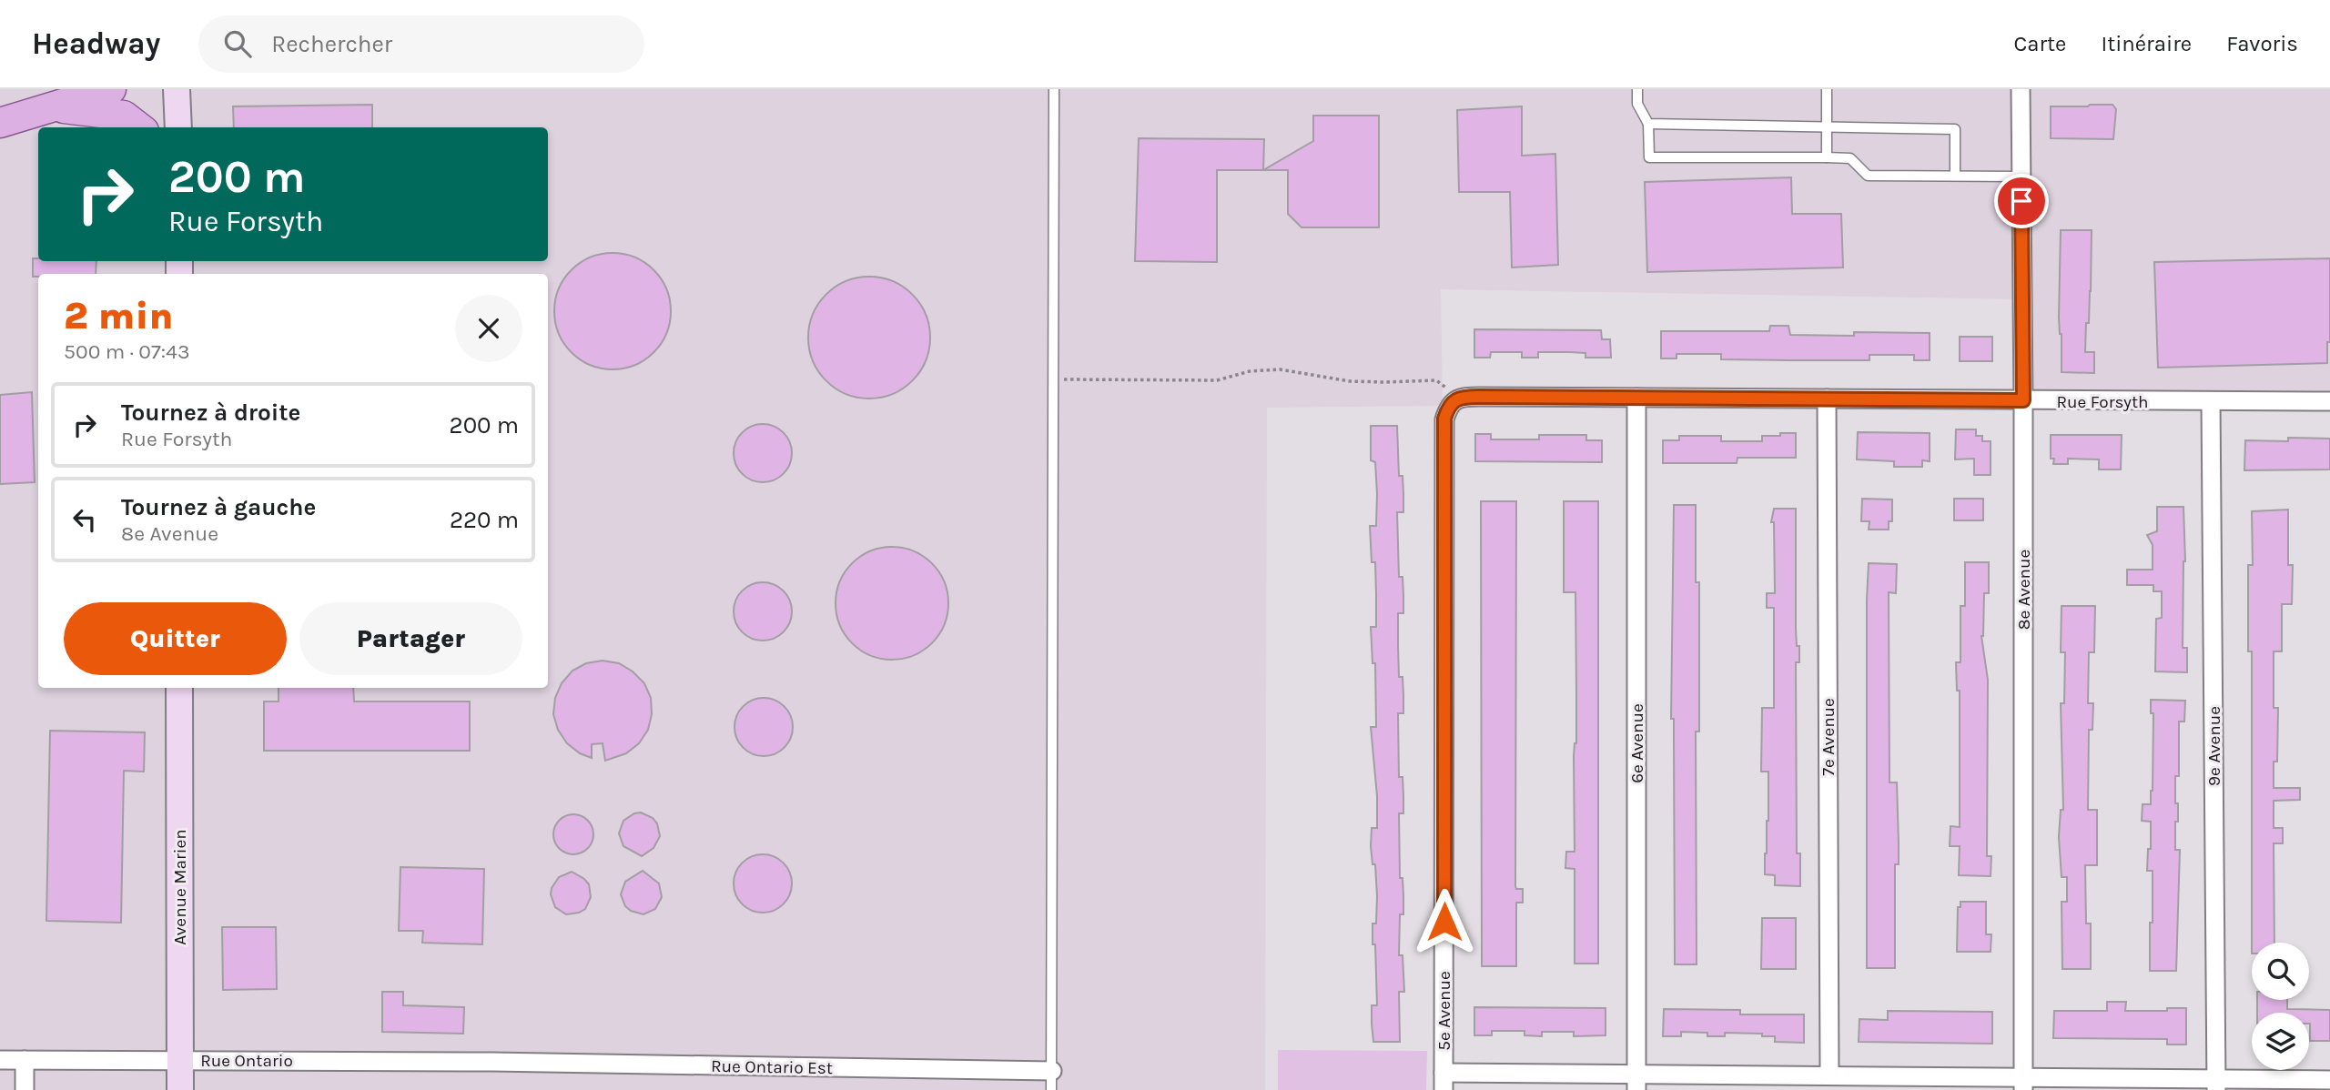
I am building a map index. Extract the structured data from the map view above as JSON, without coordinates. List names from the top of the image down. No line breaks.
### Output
{"streets":{"street":["Rue Forsyth","8e Avenue","7e Avenue","6e Avenue","9e Avenue","Avenue Marien","5e Avenue","Rue Ontario","Rue Ontario Est"]},"crossings":[["Rue Forsyth","8e Avenue"],["Rue Forsyth","7e Avenue"],["Rue Forsyth","6e Avenue"],["Rue Forsyth","9e Avenue"],["Rue Forsyth","5e Avenue"],["Avenue Marien","Rue Ontario"],["Rue Ontario","Rue Ontario Est"]],"page":{"header":"Headway","search":"Rechercher","nav":["Carte","Itinéraire","Favoris"],"turn":["200 m","Rue Forsyth"],"heading":["2 min","500 m · 07:43"],"list":[{"name":"Tournez à droite","note":"Rue Forsyth","value":"200 m"},{"name":"Tournez à gauche","note":"8e Avenue","value":"220 m"}],"buttons":["Quitter","Partager"]}}
